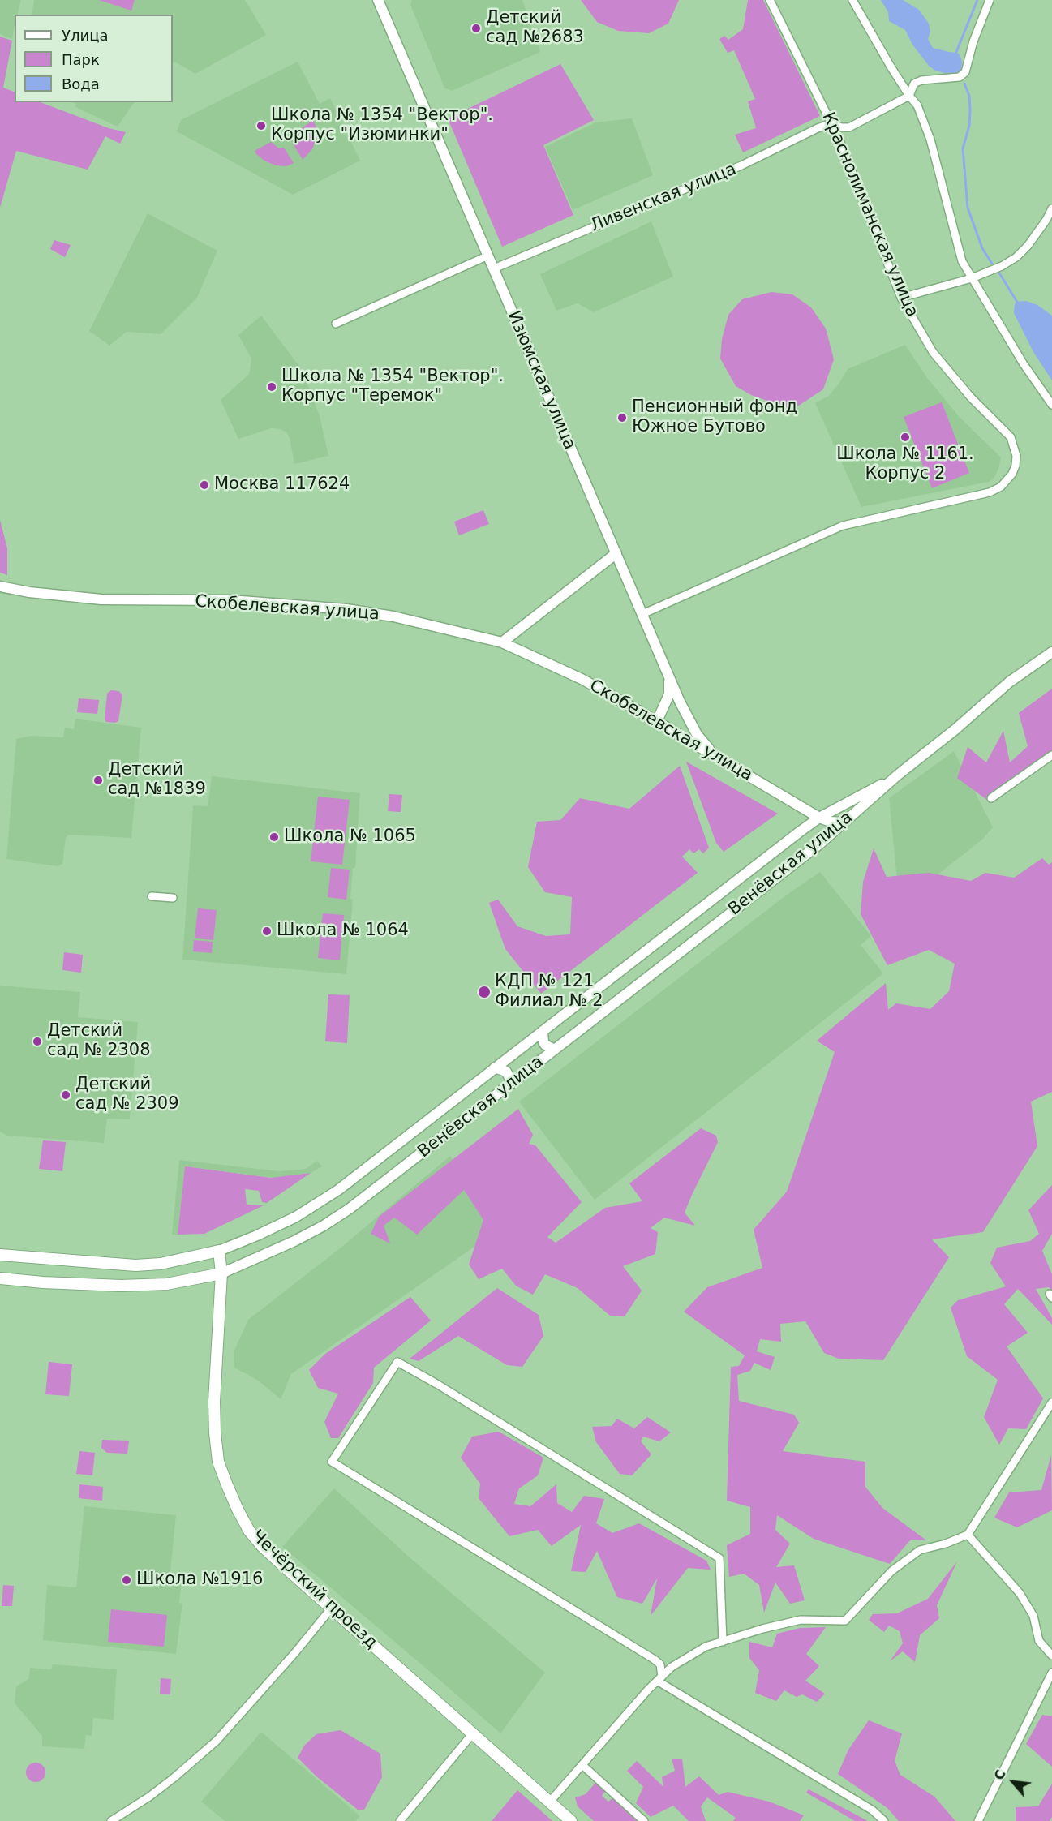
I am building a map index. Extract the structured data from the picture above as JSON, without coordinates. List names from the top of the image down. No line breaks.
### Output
{"streets":{"main road":["Венёвская улица","Чечёрский проезд"],"street":["Ливенская улица","Краснолиманская улица","Изюмская улица","Скобелевская улица"]},"crossings":[["Ливенская улица","Краснолиманская улица"],["Ливенская улица","Изюмская улица"],["Краснолиманская улица","Изюмская улица"],["Изюмская улица","Скобелевская улица"],["Скобелевская улица","Венёвская улица"],["Венёвская улица","Чечёрский проезд"]],"places":["Детский сад №2683","Школа № 1354 \"Вектор\". Корпус \"Изюминки\"","Школа № 1354 \"Вектор\". Корпус \"Теремок\"","Пенсионный фонд Южное Бутово","Школа № 1161. Корпус 2","Москва 117624","Детский сад №1839","Школа № 1065","Школа № 1064","КДП № 121 Филиал № 2","Детский сад № 2308","Детский сад № 2309","Школа №1916"],"legend":["Улица","Парк","Вода"],"north":"top left"}
